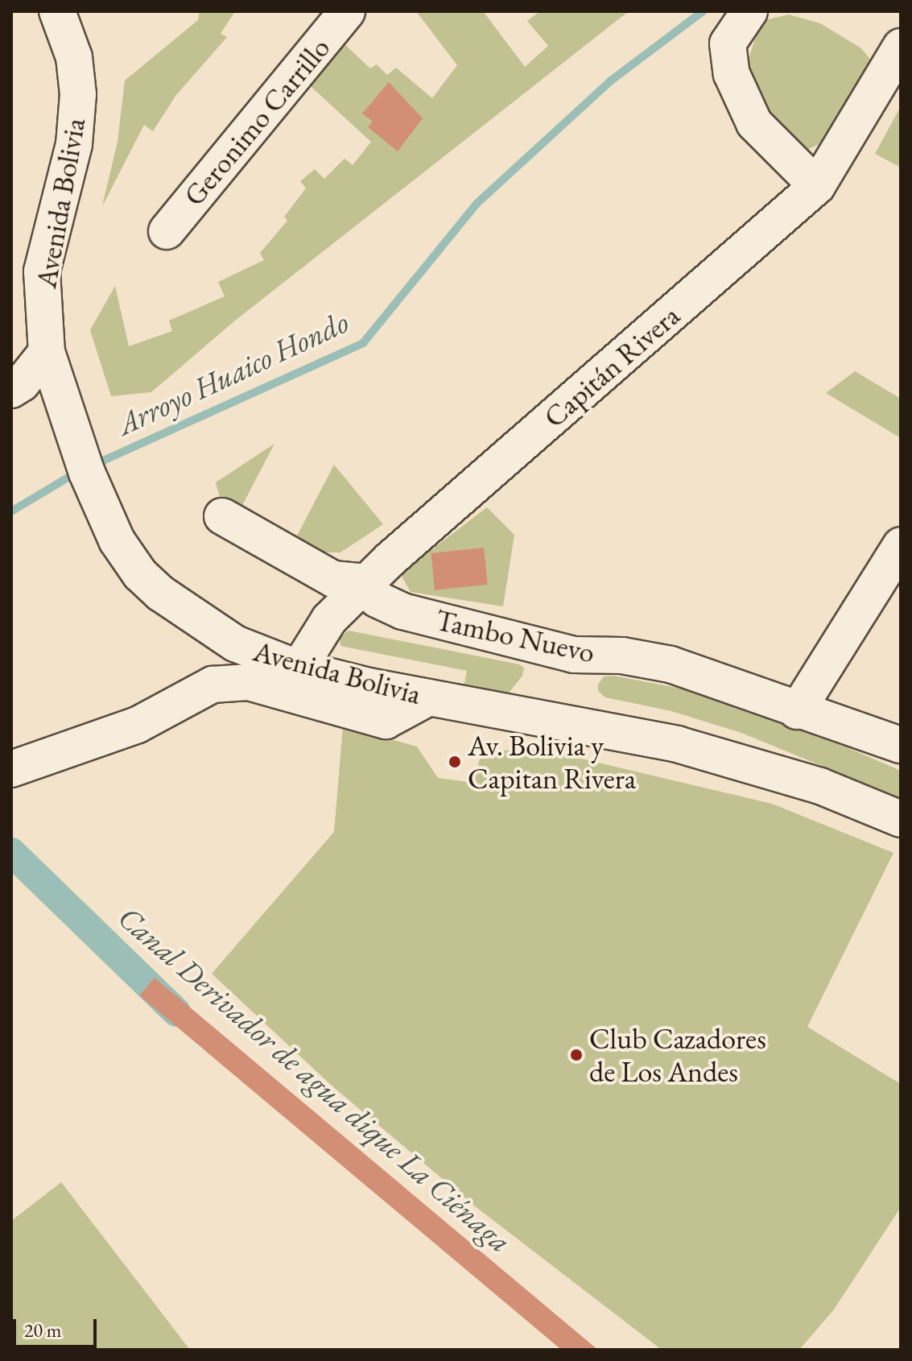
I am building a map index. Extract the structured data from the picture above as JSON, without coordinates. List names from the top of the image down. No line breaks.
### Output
{"streets":{"street":["Geronimo Carrillo","Avenida Bolivia","Capitán Rivera","Tambo Nuevo"]},"crossings":[["Avenida Bolivia","Capitán Rivera"],["Capitán Rivera","Tambo Nuevo"]],"water":["Arroyo Huaico Hondo","Canal Derivador de agua dique La Ciénaga"],"places":["Av. Bolivia y Capitan Rivera","Club Cazadores de Los Andes"],"scale_bar":"20 m"}
